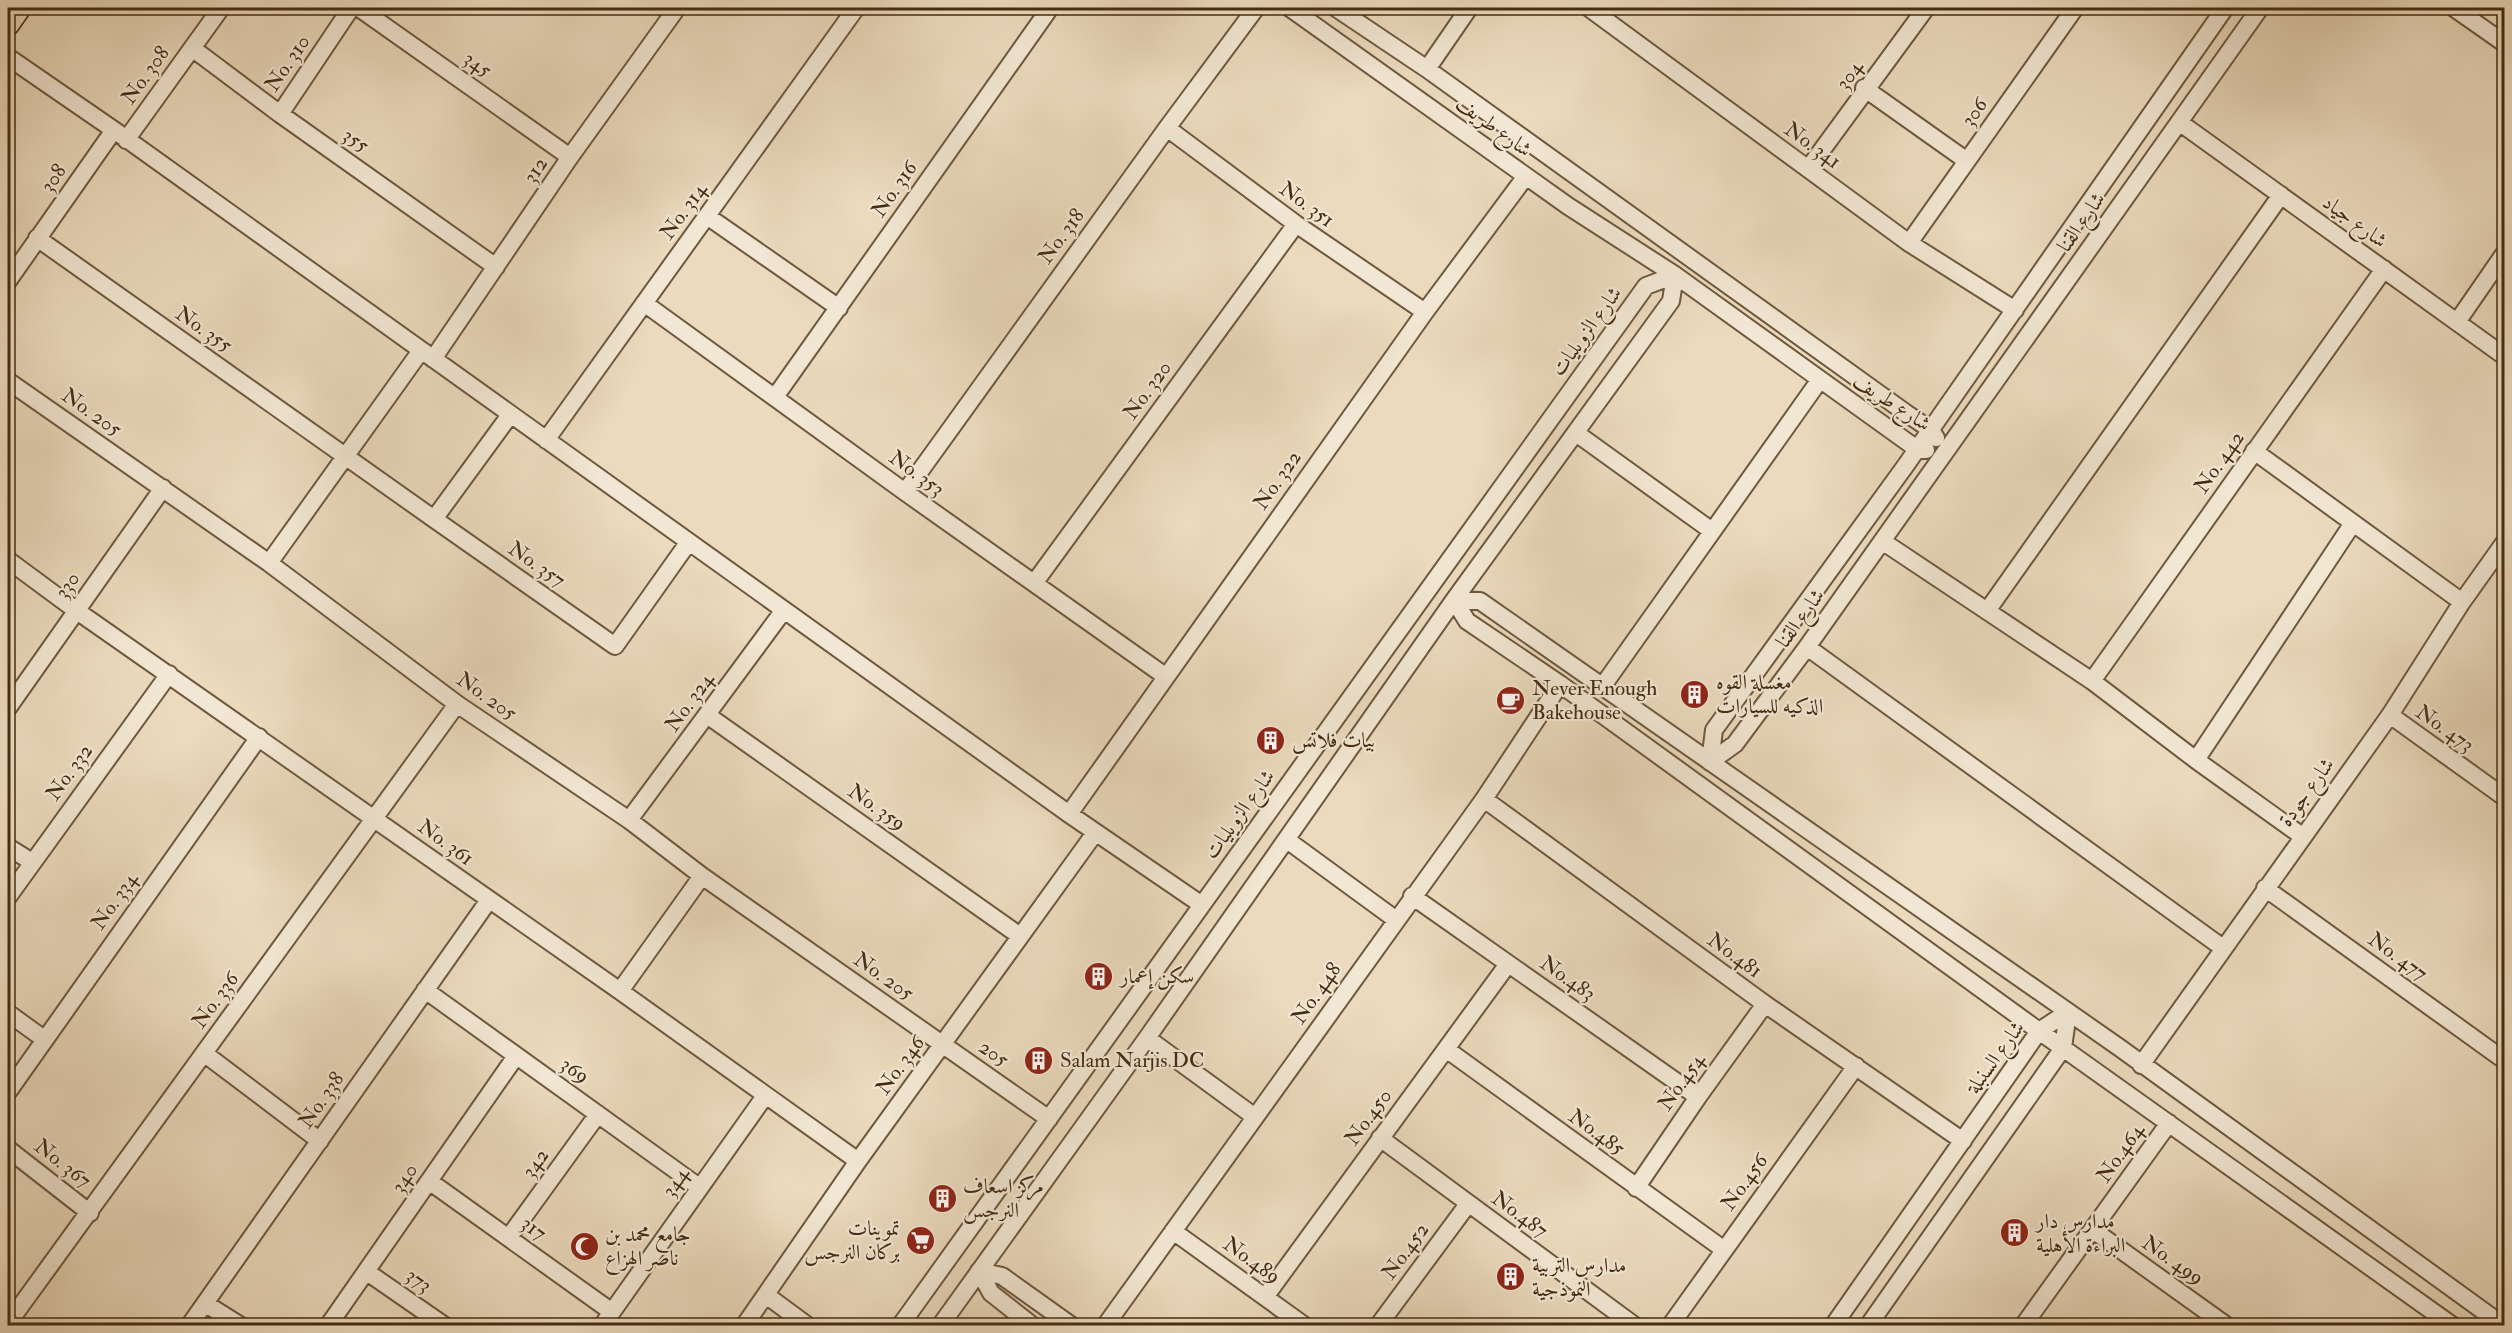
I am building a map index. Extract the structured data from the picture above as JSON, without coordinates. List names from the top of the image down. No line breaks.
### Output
{"streets":{"street":["No. 310","345","No. 308","304","306","شارع طريف","355","No. 341","312","308","No. 316","No. 351","No. 314","شارع جياد","شارع القنا","No. 318","No. 355","شارع الزويليات","No. 320","No. 205","No. 442","No. 353","No. 322","No. 357","330","No. 324","No. 473","No. 332","شارع جودة","No. 359","No. 361","No. 334","No.481","No. 477","No.483","No. 448","No. 336","205","شارع السنبلة","No. 346","369","No.454","No. 338","No.450","No.485","No.464","No. 367","342","340","344","No.456","No.487","317","No.452","No.489","No. 499","373"]},"crossings":[["No. 310","355"],["345","312"],["No. 308","355"],["No. 308","308"],["304","No. 341"],["306","No. 341"],["شارع طريف","شارع القنا"],["شارع طريف","شارع الزويليات"],["شارع طريف","No. 322"],["355","312"],["No. 341","شارع القنا"],["312","No. 355"],["312","No. 205"],["308","No. 355"],["No. 316","No. 353"],["No. 351","No. 318"],["No. 351","No. 320"],["No. 351","No. 322"],["No. 314","No. 353"],["شارع جياد","شارع القنا"],["شارع جياد","No. 442"],["No. 318","No. 353"],["No. 355","No. 357"],["شارع الزويليات","205"],["No. 320","No. 353"],["No. 205","330"],["No. 205","No. 324"],["No. 205","No. 336"],["No. 205","205"],["No. 205","No. 346"],["No. 353","No. 322"],["330","No. 361"],["No. 324","No. 359"],["No. 473","شارع جودة"],["No. 332","No. 361"],["شارع جودة","No. 477"],["No. 359","No. 346"],["No. 361","No. 334"],["No. 361","No. 336"],["No. 361","No. 346"],["No. 361","No. 338"],["No. 361","344"],["No.481","No. 448"],["No.481","شارع السنبلة"],["No.481","No.454"],["No.481","No.456"],["No.483","No. 448"],["No.483","No.454"],["No.483","No.450"],["No. 448","No.489"],["No. 336","No. 367"],["205","No. 346"],["369","No. 338"],["369","342"],["369","340"],["369","344"],["No.454","No.485"],["No.450","No.485"],["No.450","No.487"],["No.450","No.489"],["No.485","No.456"],["No.464","No. 499"],["342","317"],["340","317"],["340","373"],["344","317"],["No.487","No.452"]],"places":{"building":["مغسلة القوه الذكيه للسيارات","بيات فلاتس","سكن إعمار","Salam Narjis DC","مركز اسعاف النرجس","مدارس دار البراءة الأهلية","مدارس التربية النموذجية"],"cafe":["Never Enough Bakehouse"],"supermarket":["تموينات بركان النرجس"],"mosque":["جامع محمد بن ناصر الهزاع"]}}
